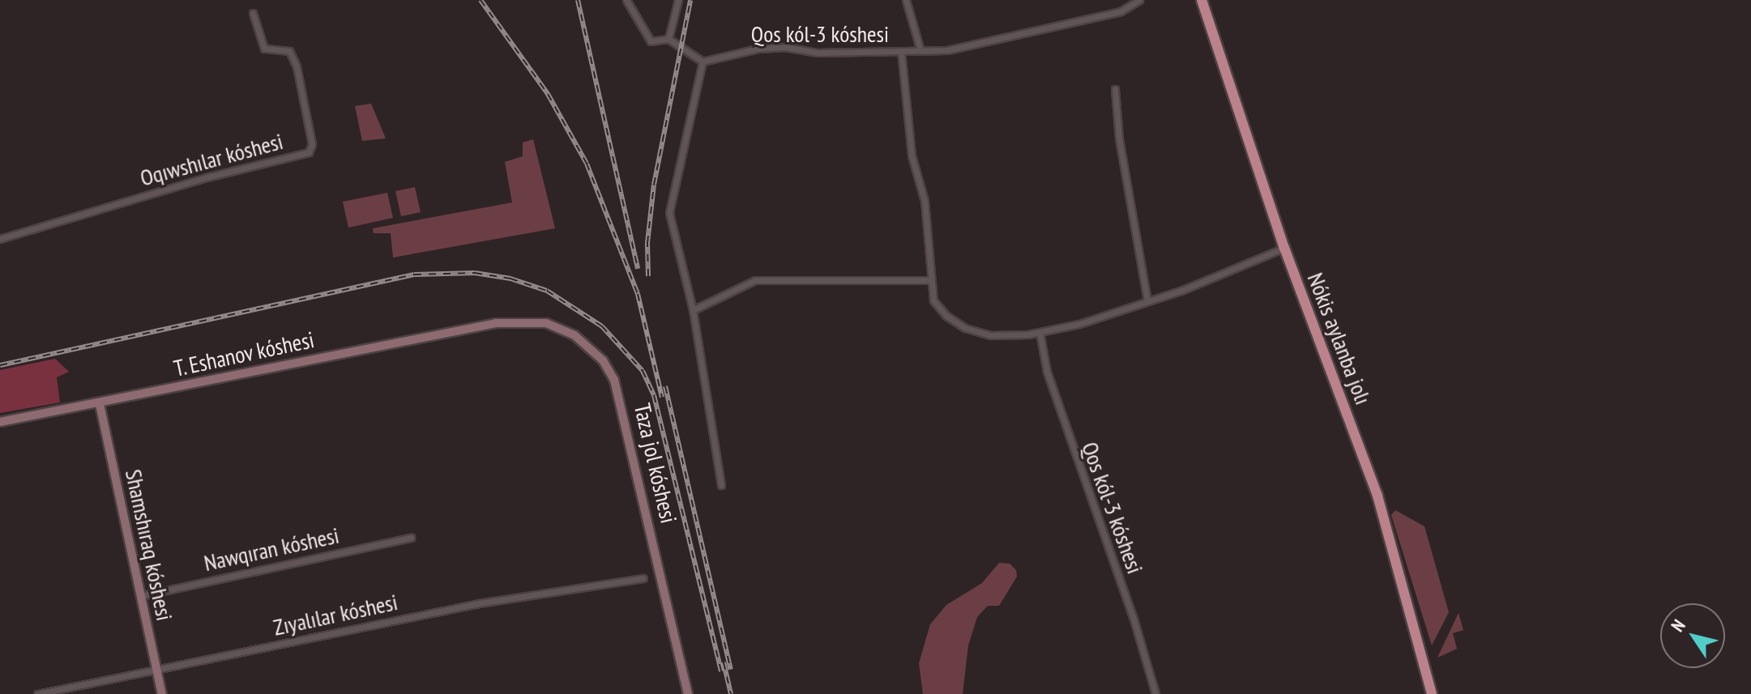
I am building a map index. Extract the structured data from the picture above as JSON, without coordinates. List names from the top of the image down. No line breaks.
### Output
{"streets":{"main road":["Nókis aylanba jolı","T. Eshanov kóshesi","Taza jol kóshesi","Shamshıraq kóshesi"],"street":["Qos kól-3 kóshesi","Oqıwshılar kóshesi","Nawqıran kóshesi","Zıyalılar kóshesi"]},"crossings":[["Qos kól-3 kóshesi","Nókis aylanba jolı"],["T. Eshanov kóshesi","Taza jol kóshesi"],["T. Eshanov kóshesi","Shamshıraq kóshesi"],["Shamshıraq kóshesi","Nawqıran kóshesi"],["Shamshıraq kóshesi","Zıyalılar kóshesi"]],"north":"top left"}
